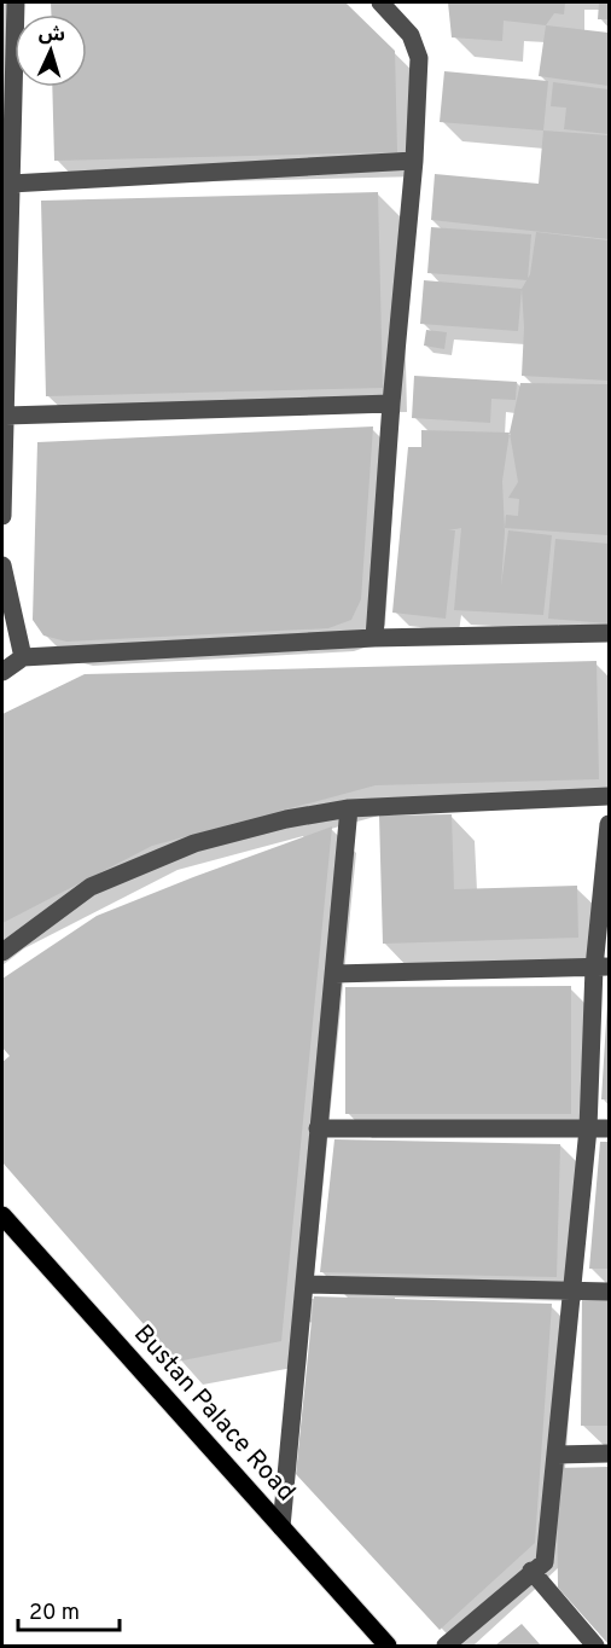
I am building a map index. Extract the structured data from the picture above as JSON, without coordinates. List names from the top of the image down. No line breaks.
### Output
{"streets":{"main road":["Bustan Palace Road"]},"scale_bar":"20 m","north":"top"}
